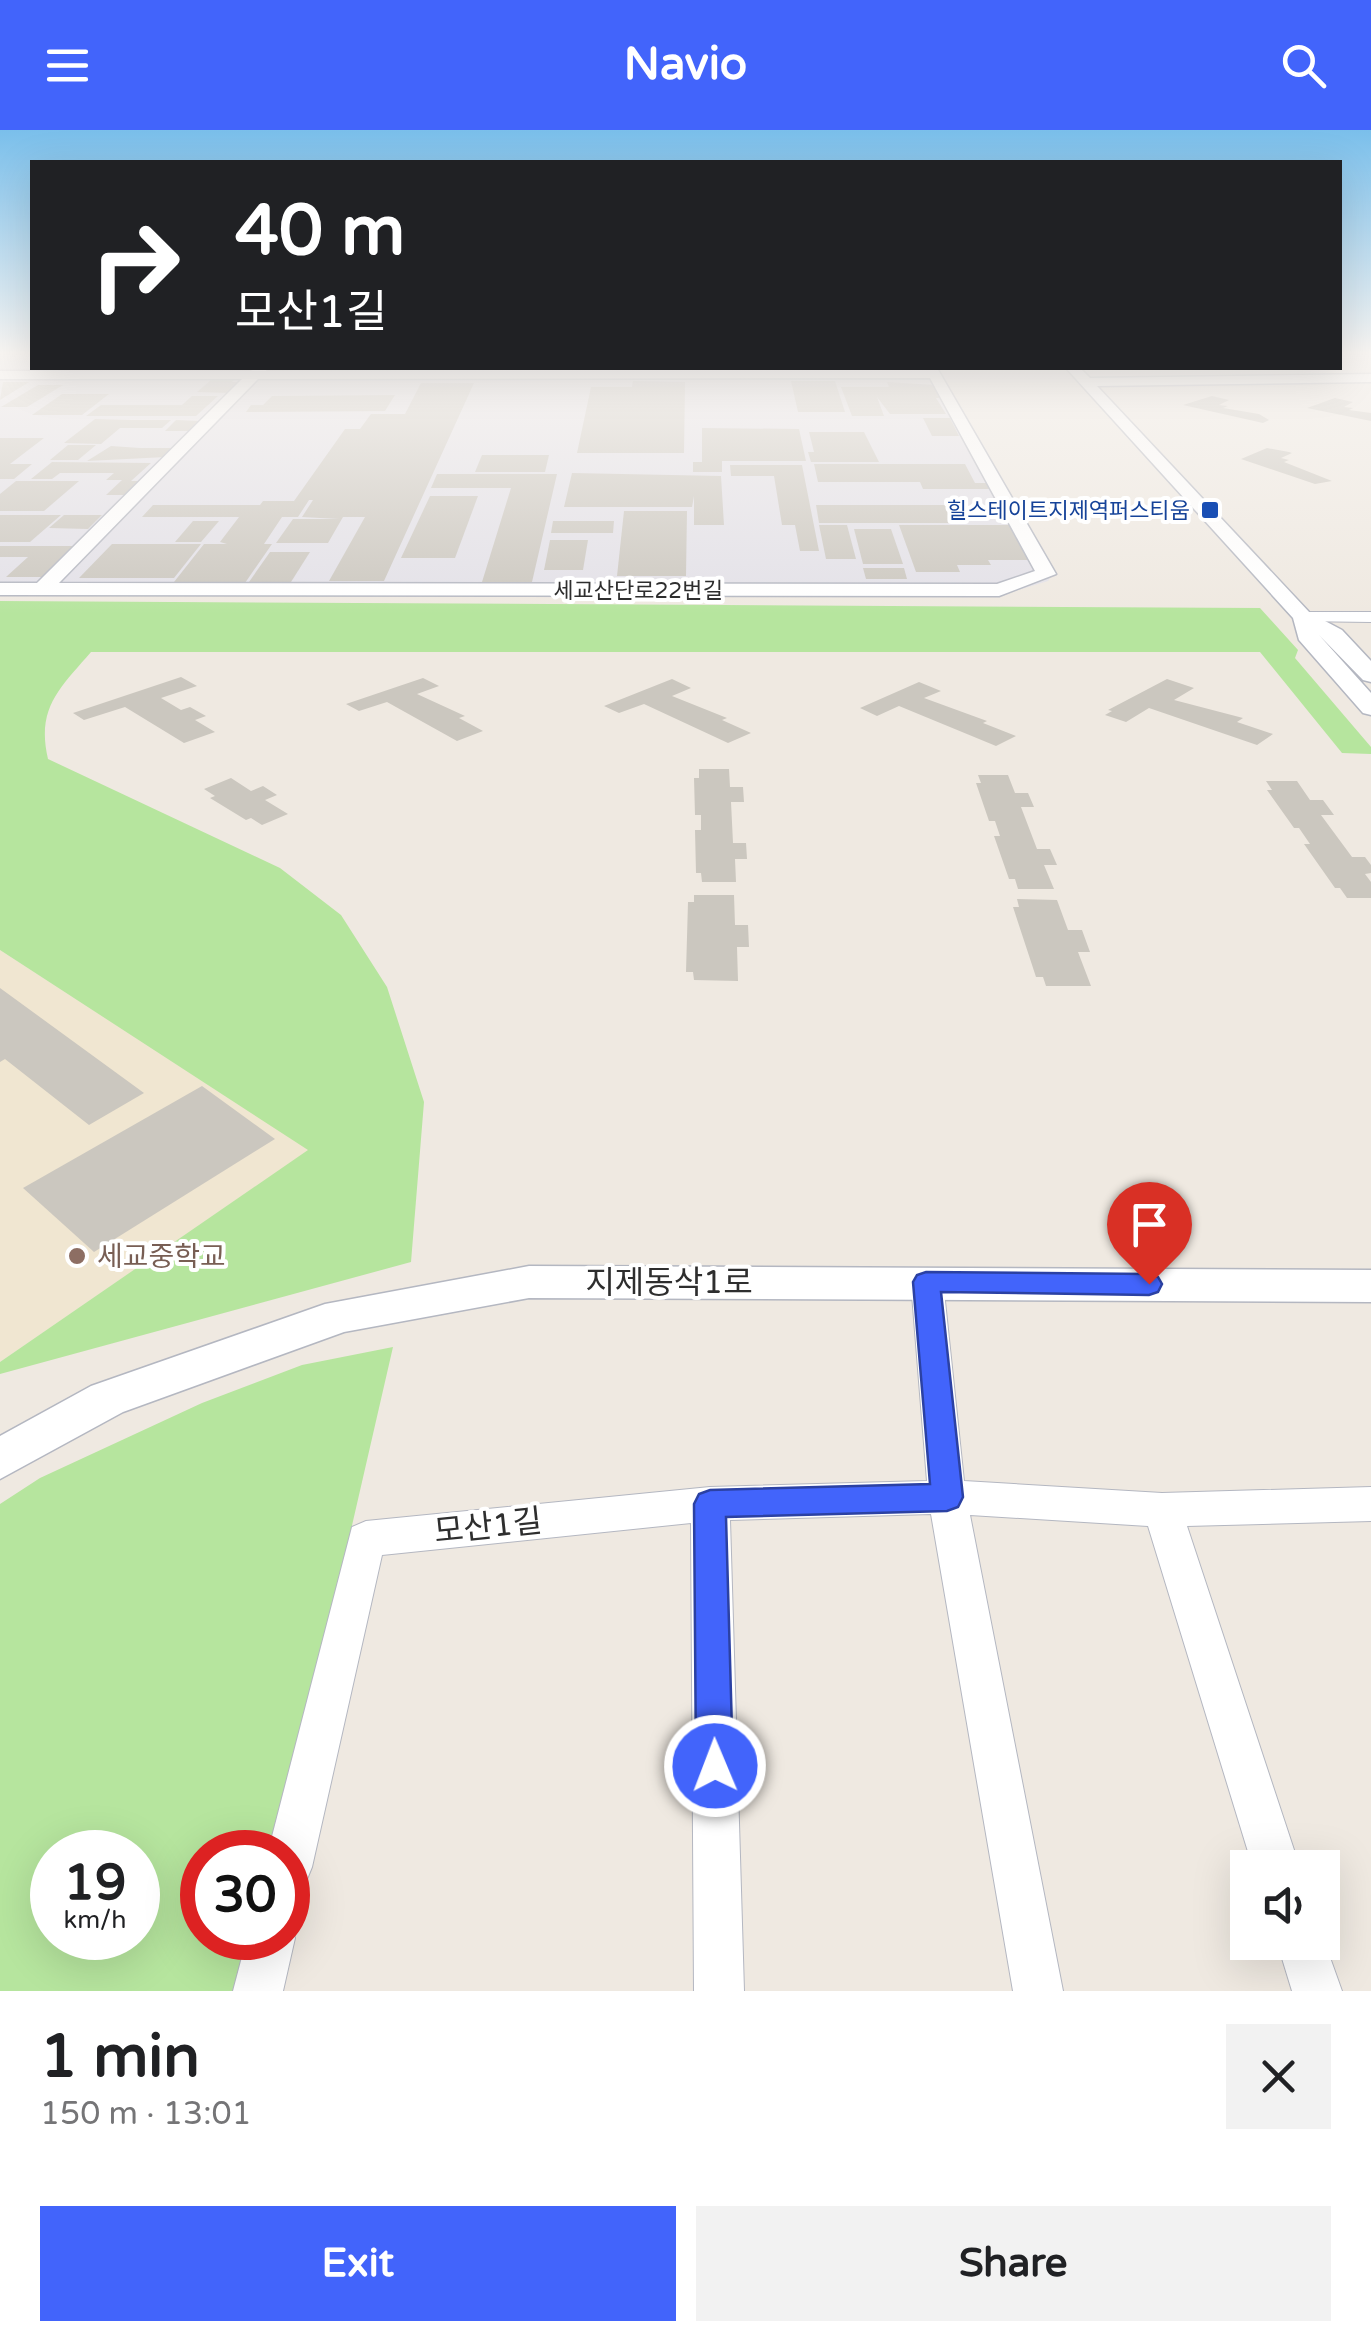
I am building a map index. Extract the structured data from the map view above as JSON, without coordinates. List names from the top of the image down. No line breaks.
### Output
{"streets":{"street":["세교산단로22번길","지제동삭1로","모산1길"]},"places":{"transit":["힐스테이트지제역퍼스티움"],"other":["세교중학교"]},"page":{"header":"Navio","turn":["40 m","모산1길"],"speed":"19 km/h","limit":"30","heading":["1 min","150 m · 13:01"],"buttons":["Exit","Share"]}}
